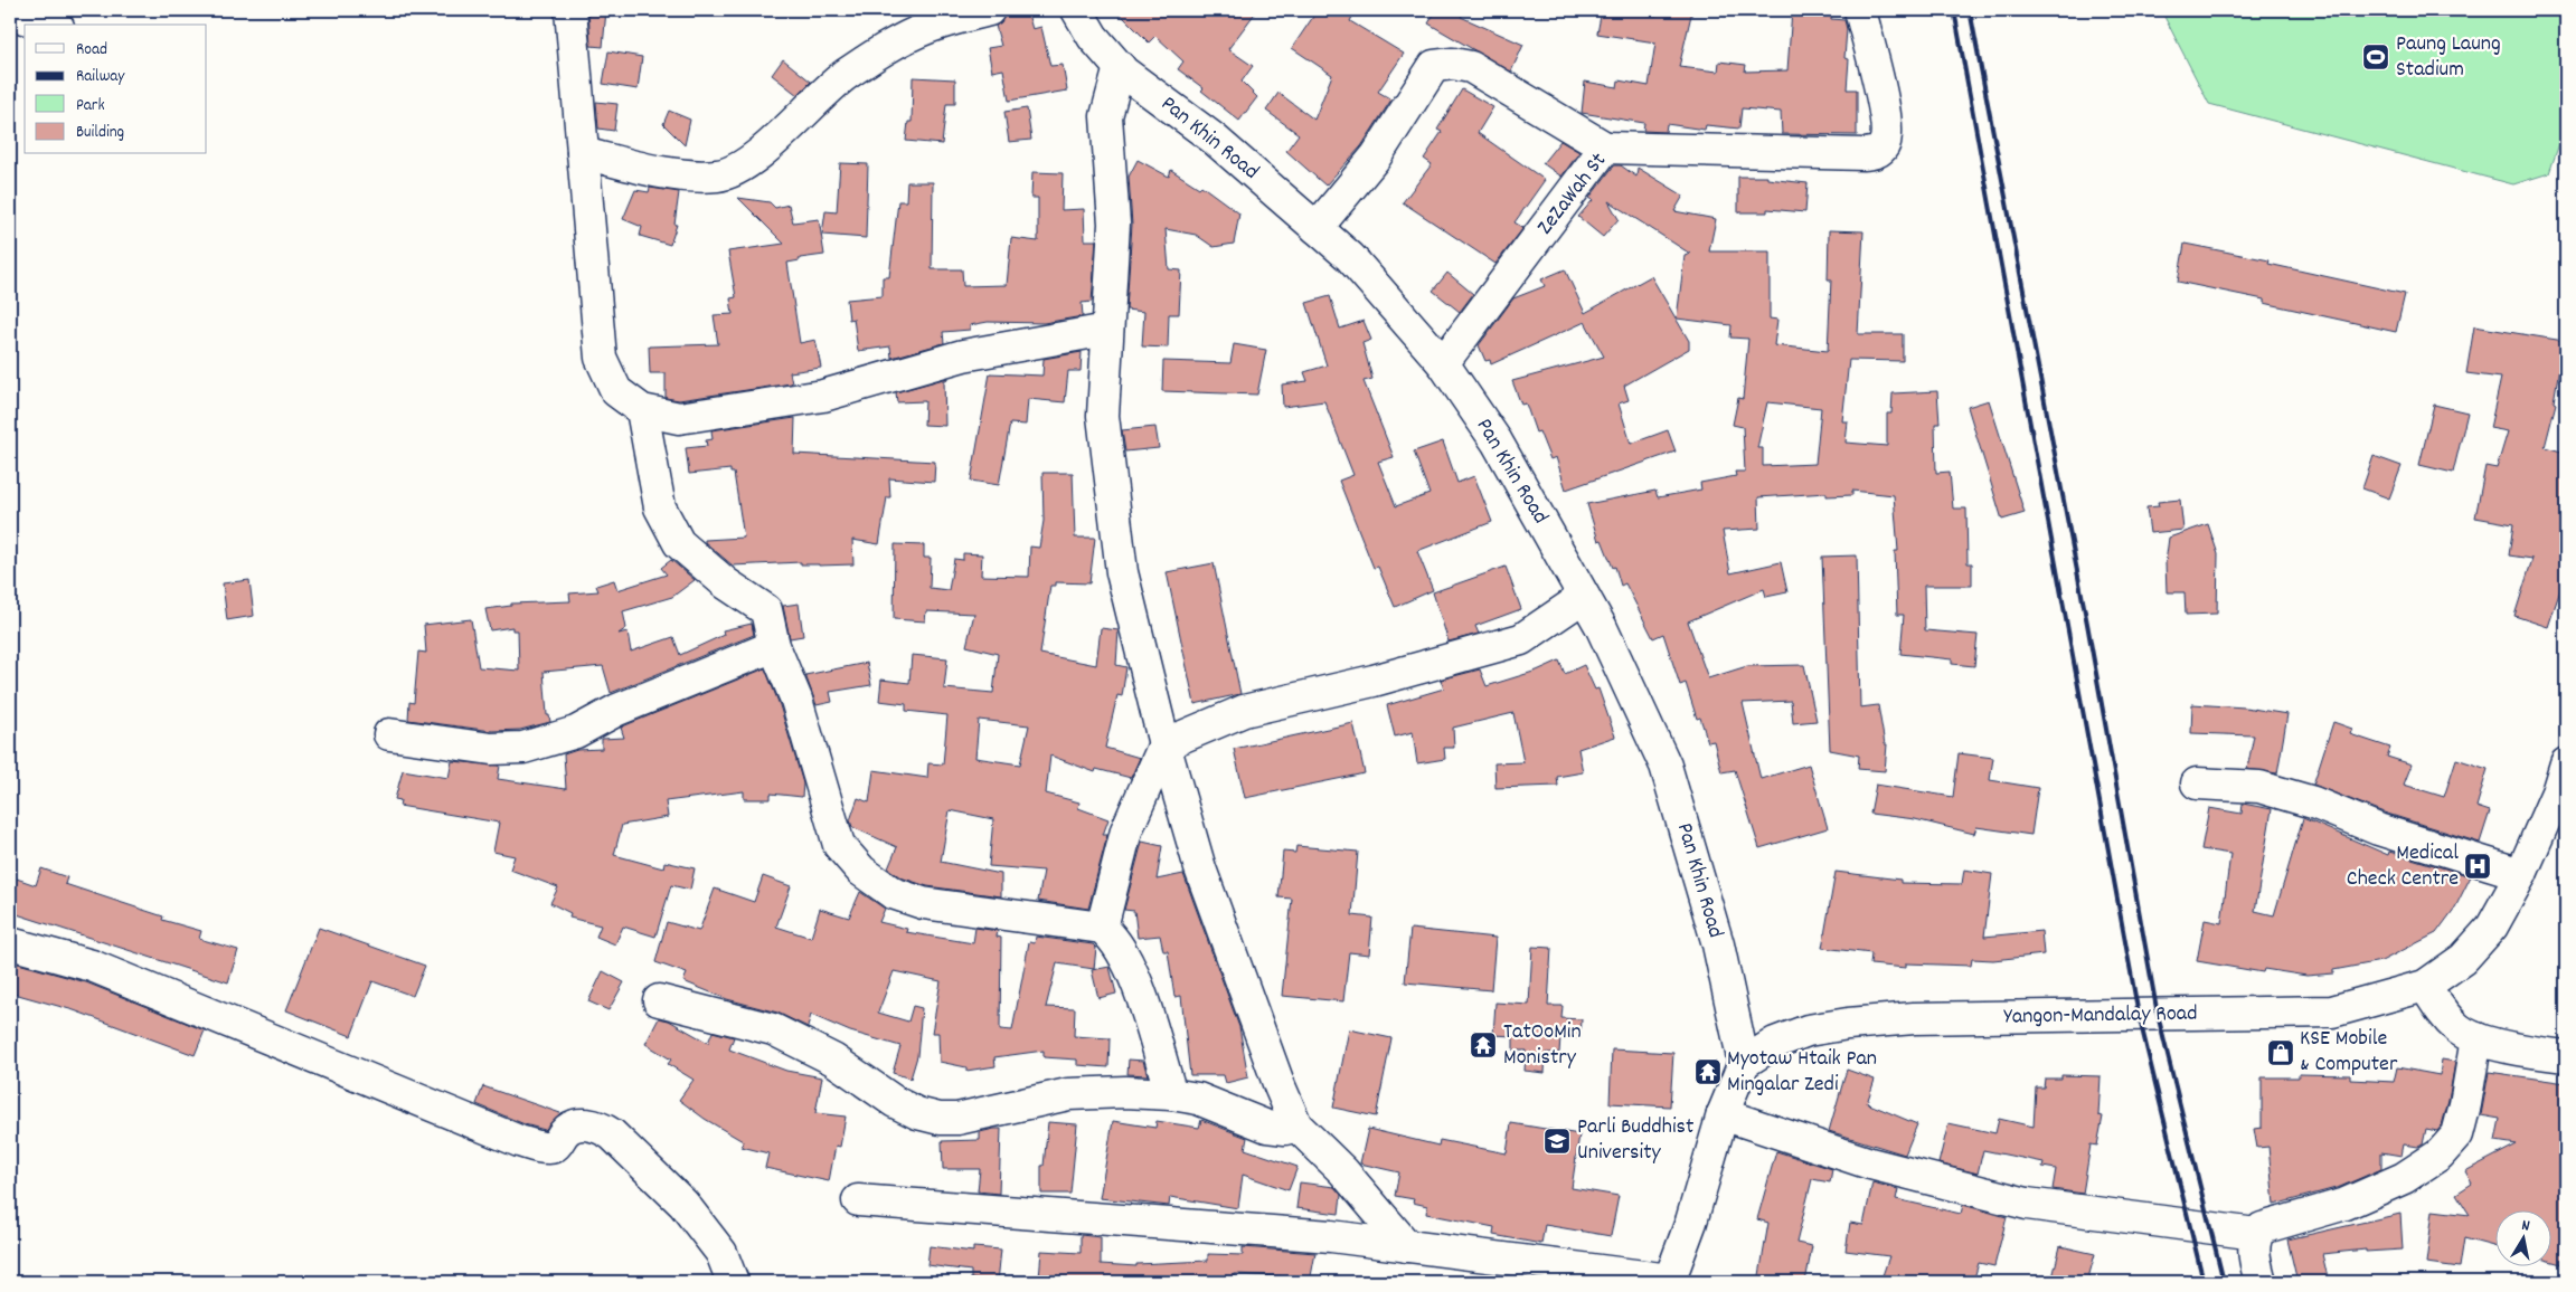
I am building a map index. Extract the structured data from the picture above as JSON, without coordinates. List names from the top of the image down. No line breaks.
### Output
{"streets":{"street":["Pan Khin Road","ZeZaWah St","Yangon-Mandalay Road"]},"crossings":[["Pan Khin Road","ZeZaWah St"],["Pan Khin Road","Yangon-Mandalay Road"]],"places":{"sports":["Paung Laung Stadium"],"hospital":["Medical Check Centre"],"temple":["TatOoMin Monistry","Myotaw Htaik Pan Mingalar Zedi"],"shop":["KSE Mobile & Computer"],"school or university":["Parli Buddhist University"]},"legend":["Road","Railway","Park","Building"],"north":"top"}
